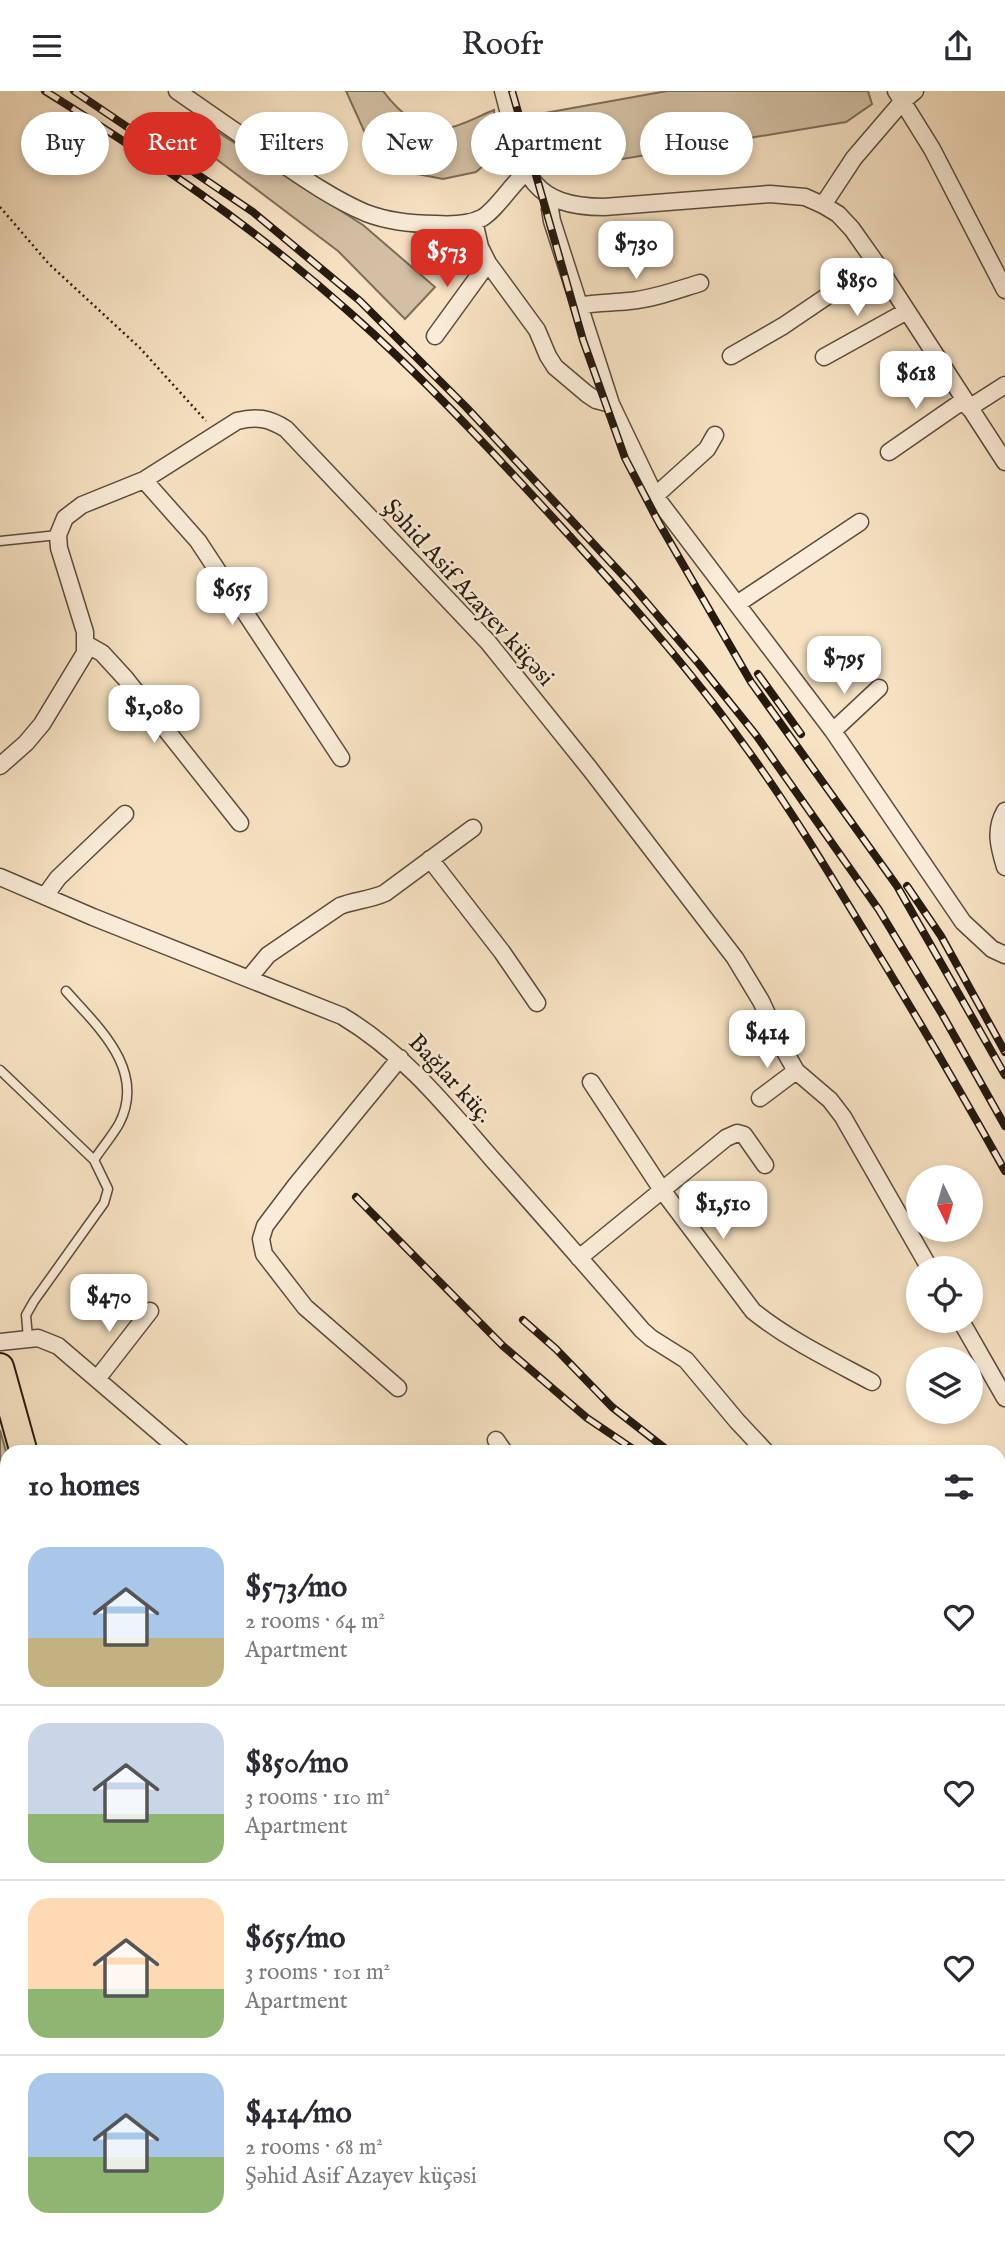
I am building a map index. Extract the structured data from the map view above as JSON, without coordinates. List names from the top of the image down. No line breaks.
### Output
{"streets":{"street":["Şəhid Asif Azayev küçəsi","Bağlar küç."]},"north":"bottom","page":{"header":"Roofr","chip":["Buy","Rent","Filters","New","Apartment","House"],"price":["$730","$573","$850","$618","$655","$795","$1,080","$414","$1,510","$470"],"heading":"10 homes","list":[{"name":"$573/mo","note":"2 rooms · 64 m² · Apartment"},{"name":"$850/mo","note":"3 rooms · 110 m² · Apartment"},{"name":"$655/mo","note":"3 rooms · 101 m² · Apartment"},{"name":"$414/mo","note":"2 rooms · 68 m² · Şəhid Asif Azayev küçəsi"}]}}
